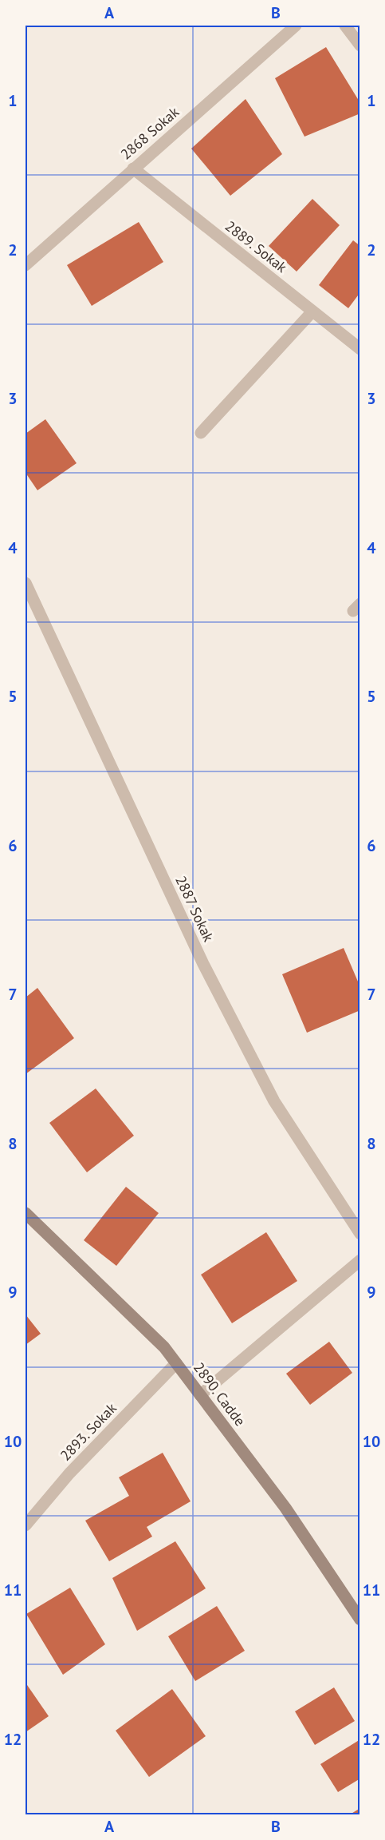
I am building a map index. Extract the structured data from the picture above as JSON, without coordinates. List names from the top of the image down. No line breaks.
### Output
{"streets":{"street":["2868 Sokak","2889. Sokak","2887 Sokak","2890. Cadde","2893. Sokak"]},"crossings":[["2868 Sokak","2889. Sokak"],["2890. Cadde","2893. Sokak"]],"grid":{"columns":["A","B"],"rows":["1","2","3","4","5","6","7","8","9","10","11","12"]}}
